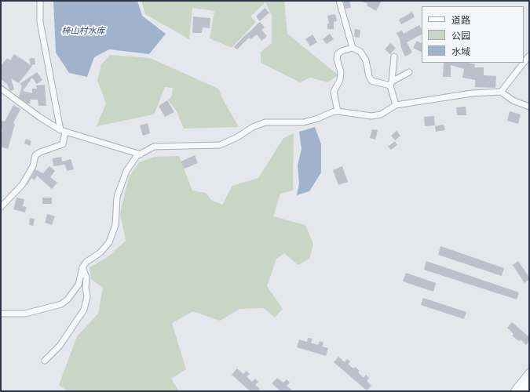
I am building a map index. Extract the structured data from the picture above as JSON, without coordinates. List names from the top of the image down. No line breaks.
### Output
{"water":["梓山村水库"],"legend":["道路","公园","水域"]}
